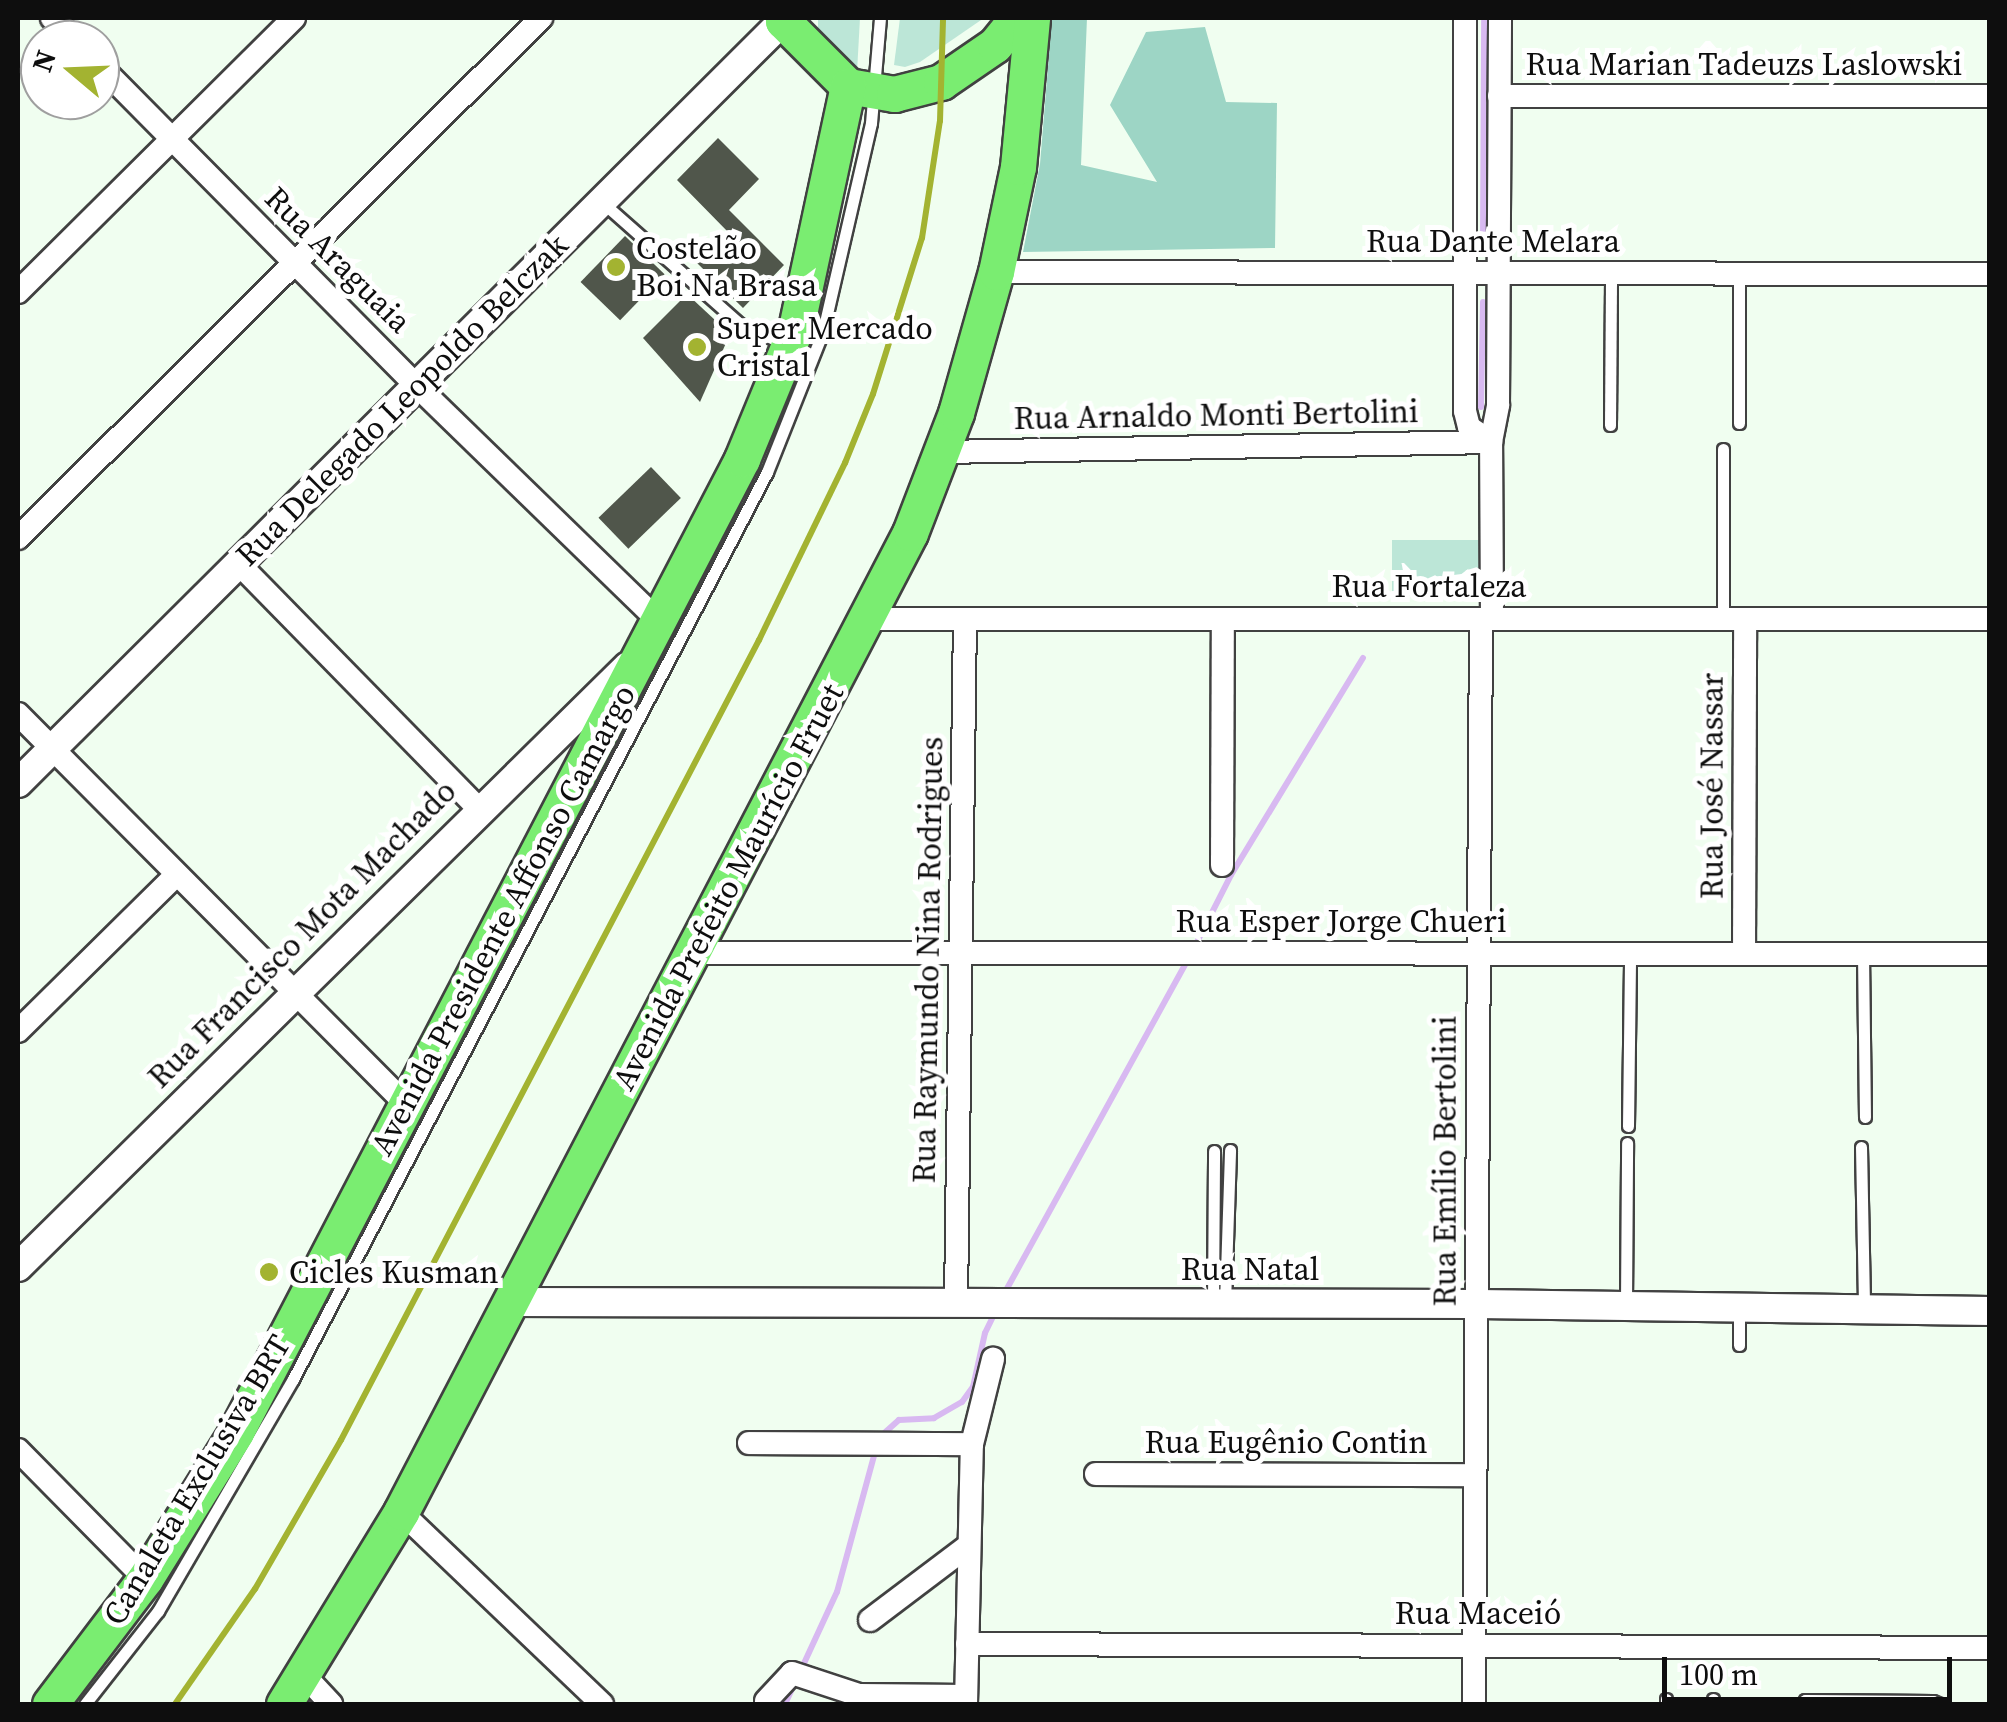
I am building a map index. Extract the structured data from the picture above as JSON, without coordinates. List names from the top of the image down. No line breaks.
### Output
{"streets":{"main road":["Avenida Prefeito Maurício Fruet","Avenida Presidente Affonso Camargo"],"street":["Rua Marian Tadeuzs Laslowski","Rua Dante Melara","Rua Araguaia","Rua Delegado Leopoldo Belczak","Rua Arnaldo Monti Bertolini","Rua Fortaleza","Rua José Nassar","Rua Esper Jorge Chueri","Rua Francisco Mota Machado","Rua Raymundo Nina Rodrigues","Rua Emílio Bertolini","Rua Natal","Rua Eugênio Contin","Rua Maceió"],"lane":["Canaleta Exclusiva BRT"]},"crossings":[["Rua Marian Tadeuzs Laslowski","Rua Emílio Bertolini"],["Rua Dante Melara","Avenida Prefeito Maurício Fruet"],["Rua Dante Melara","Rua Emílio Bertolini"],["Rua Araguaia","Rua Delegado Leopoldo Belczak"],["Rua Araguaia","Avenida Presidente Affonso Camargo"],["Rua Arnaldo Monti Bertolini","Avenida Prefeito Maurício Fruet"],["Rua Arnaldo Monti Bertolini","Rua Emílio Bertolini"],["Rua Fortaleza","Rua José Nassar"],["Rua Fortaleza","Avenida Prefeito Maurício Fruet"],["Rua Fortaleza","Rua Raymundo Nina Rodrigues"],["Rua Fortaleza","Rua Emílio Bertolini"],["Rua José Nassar","Rua Esper Jorge Chueri"],["Avenida Prefeito Maurício Fruet","Rua Esper Jorge Chueri"],["Avenida Prefeito Maurício Fruet","Rua Natal"],["Avenida Presidente Affonso Camargo","Rua Francisco Mota Machado"],["Avenida Presidente Affonso Camargo","Canaleta Exclusiva BRT"],["Rua Esper Jorge Chueri","Rua Raymundo Nina Rodrigues"],["Rua Esper Jorge Chueri","Rua Emílio Bertolini"],["Rua Raymundo Nina Rodrigues","Rua Natal"],["Rua Emílio Bertolini","Rua Natal"],["Rua Emílio Bertolini","Rua Eugênio Contin"],["Rua Emílio Bertolini","Rua Maceió"]],"places":["Costelão Boi Na Brasa","Super Mercado Cristal","Cicles Kusman"],"scale_bar":"100 m","north":"left"}
